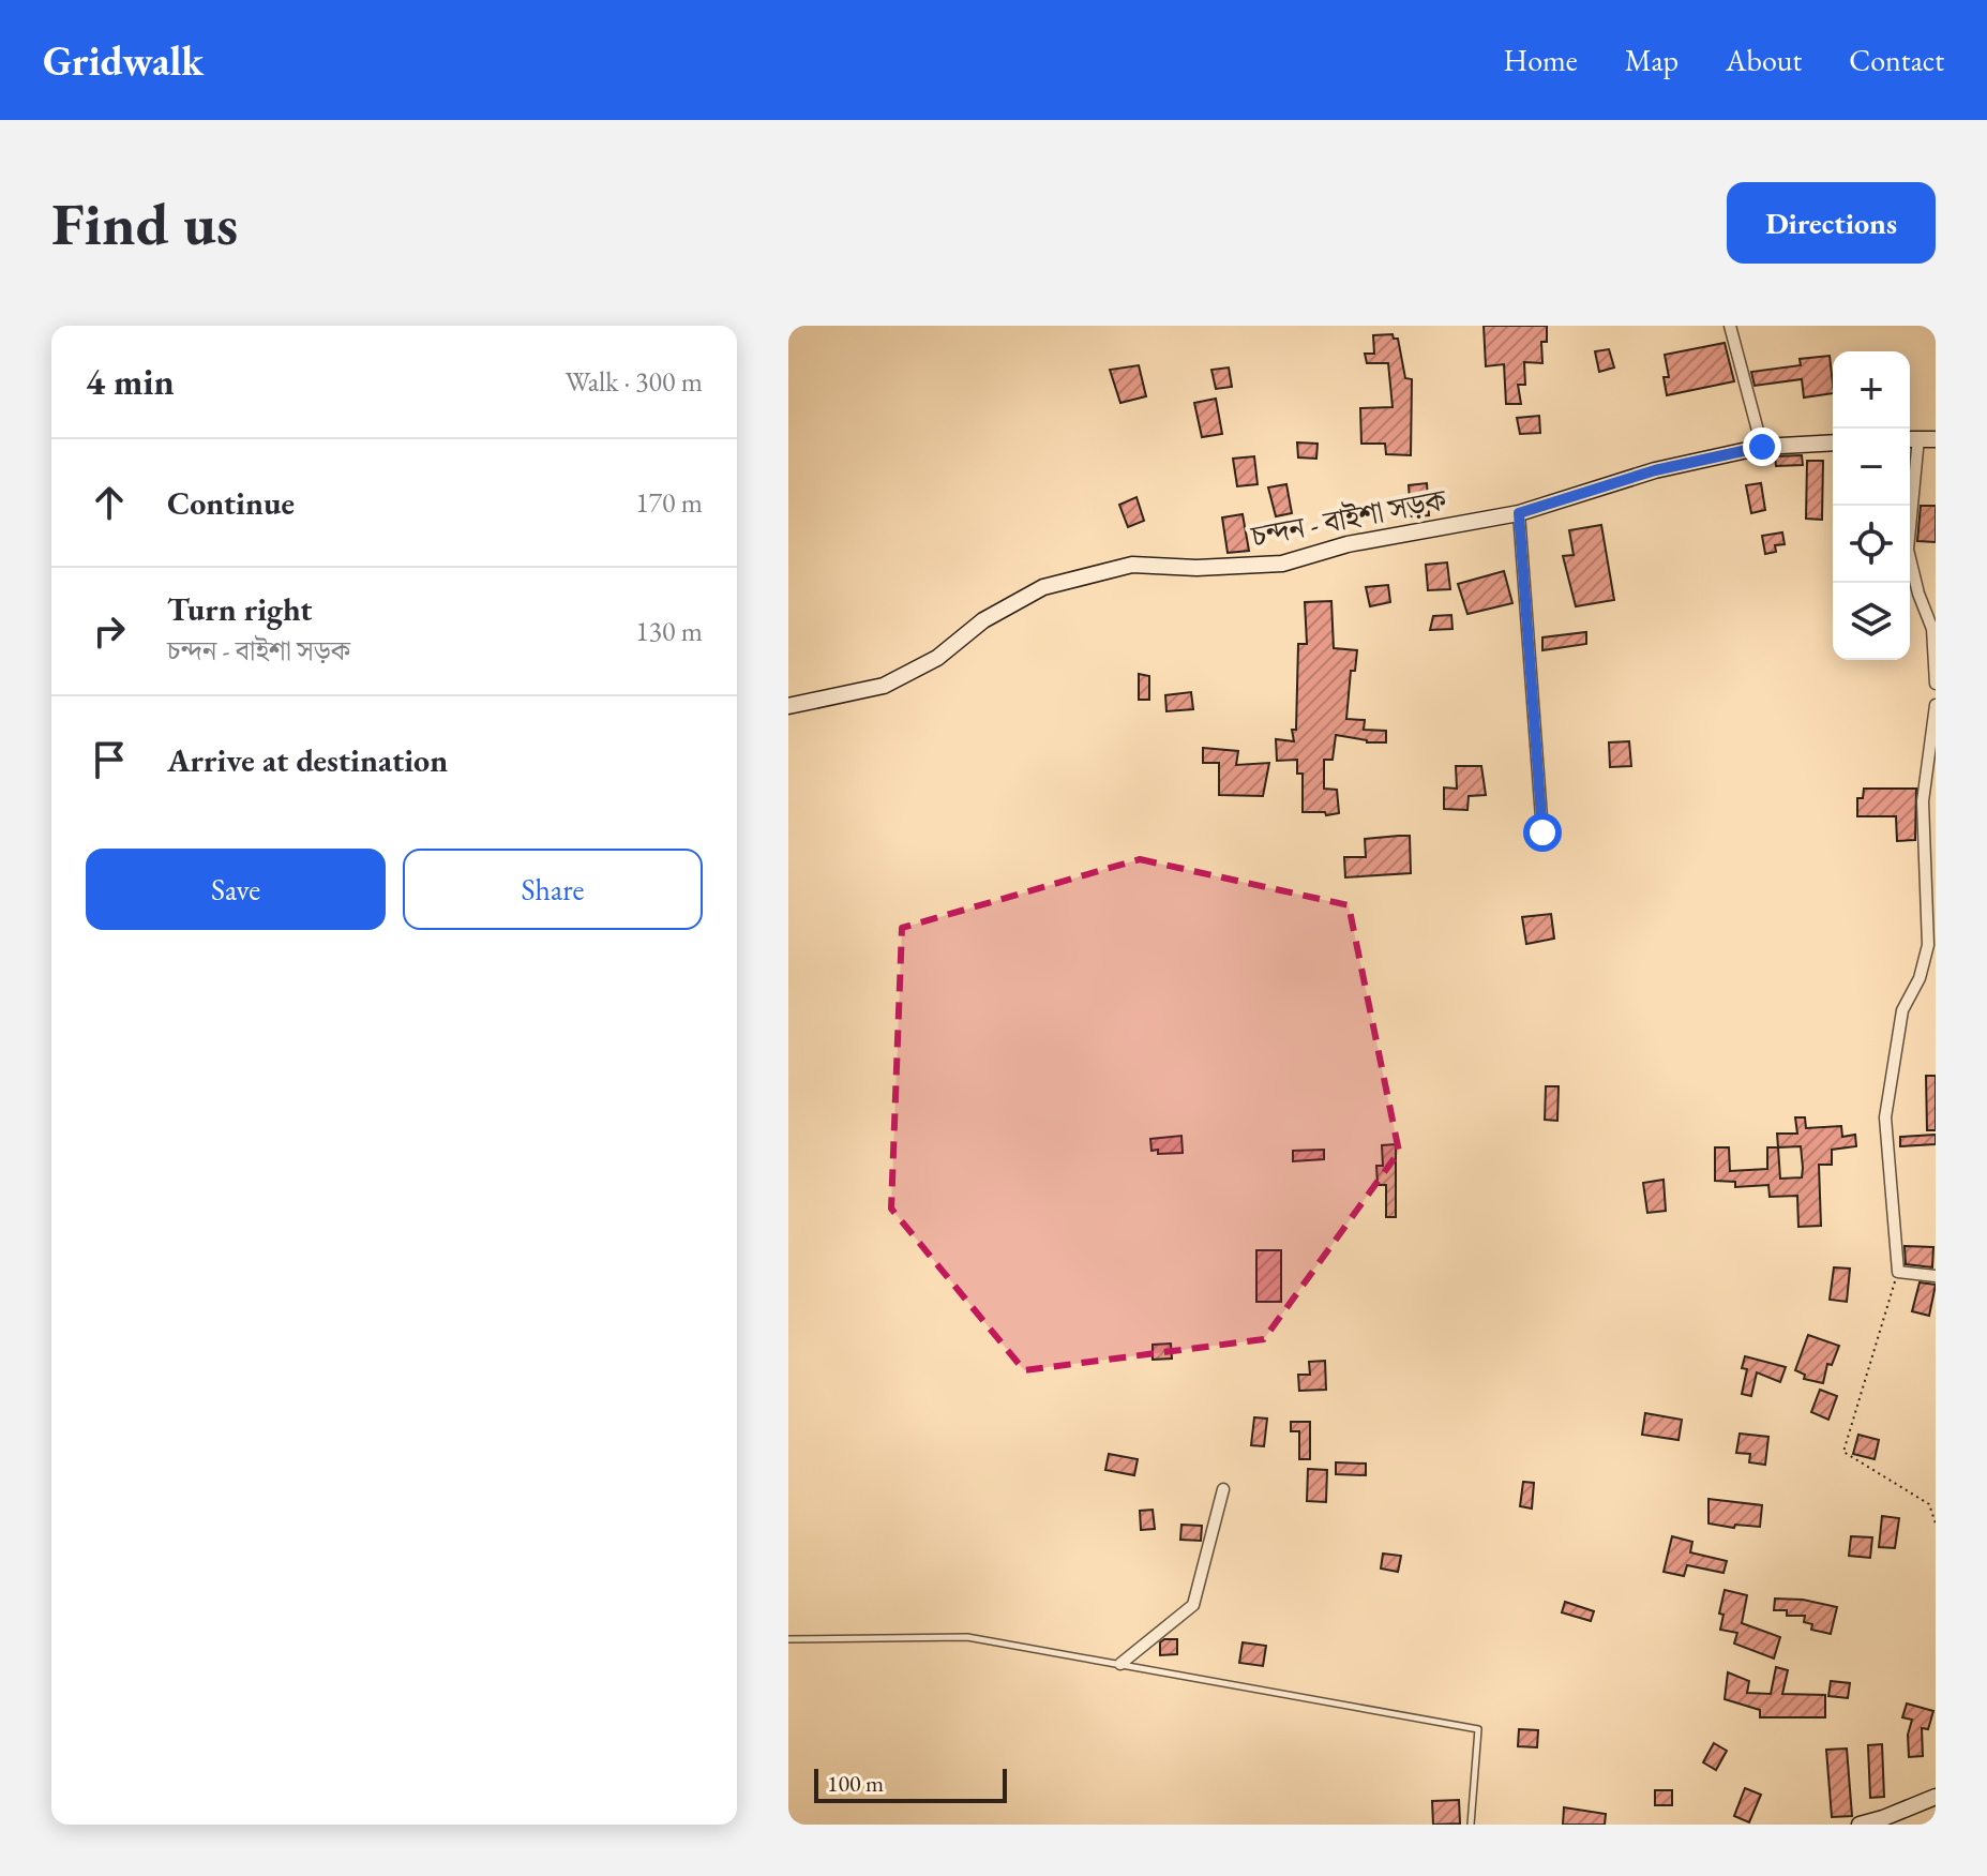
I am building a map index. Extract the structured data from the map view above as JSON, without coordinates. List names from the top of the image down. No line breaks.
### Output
{"streets":{"main road":["চন্দন - বাইশা সড়ক"]},"scale_bar":"100 m","page":{"header":"Gridwalk","nav":["Home","Map","About","Contact"],"buttons":["Directions",["Save","Share"]],"title":"Find us","heading":["4 min","Walk · 300 m"],"map_buttons":["+","−"],"list":[["Continue","170 m"],["Turn right","চন্দন - বাইশা সড়ক","130 m"],"Arrive at destination"],"scale":"100 m"}}
